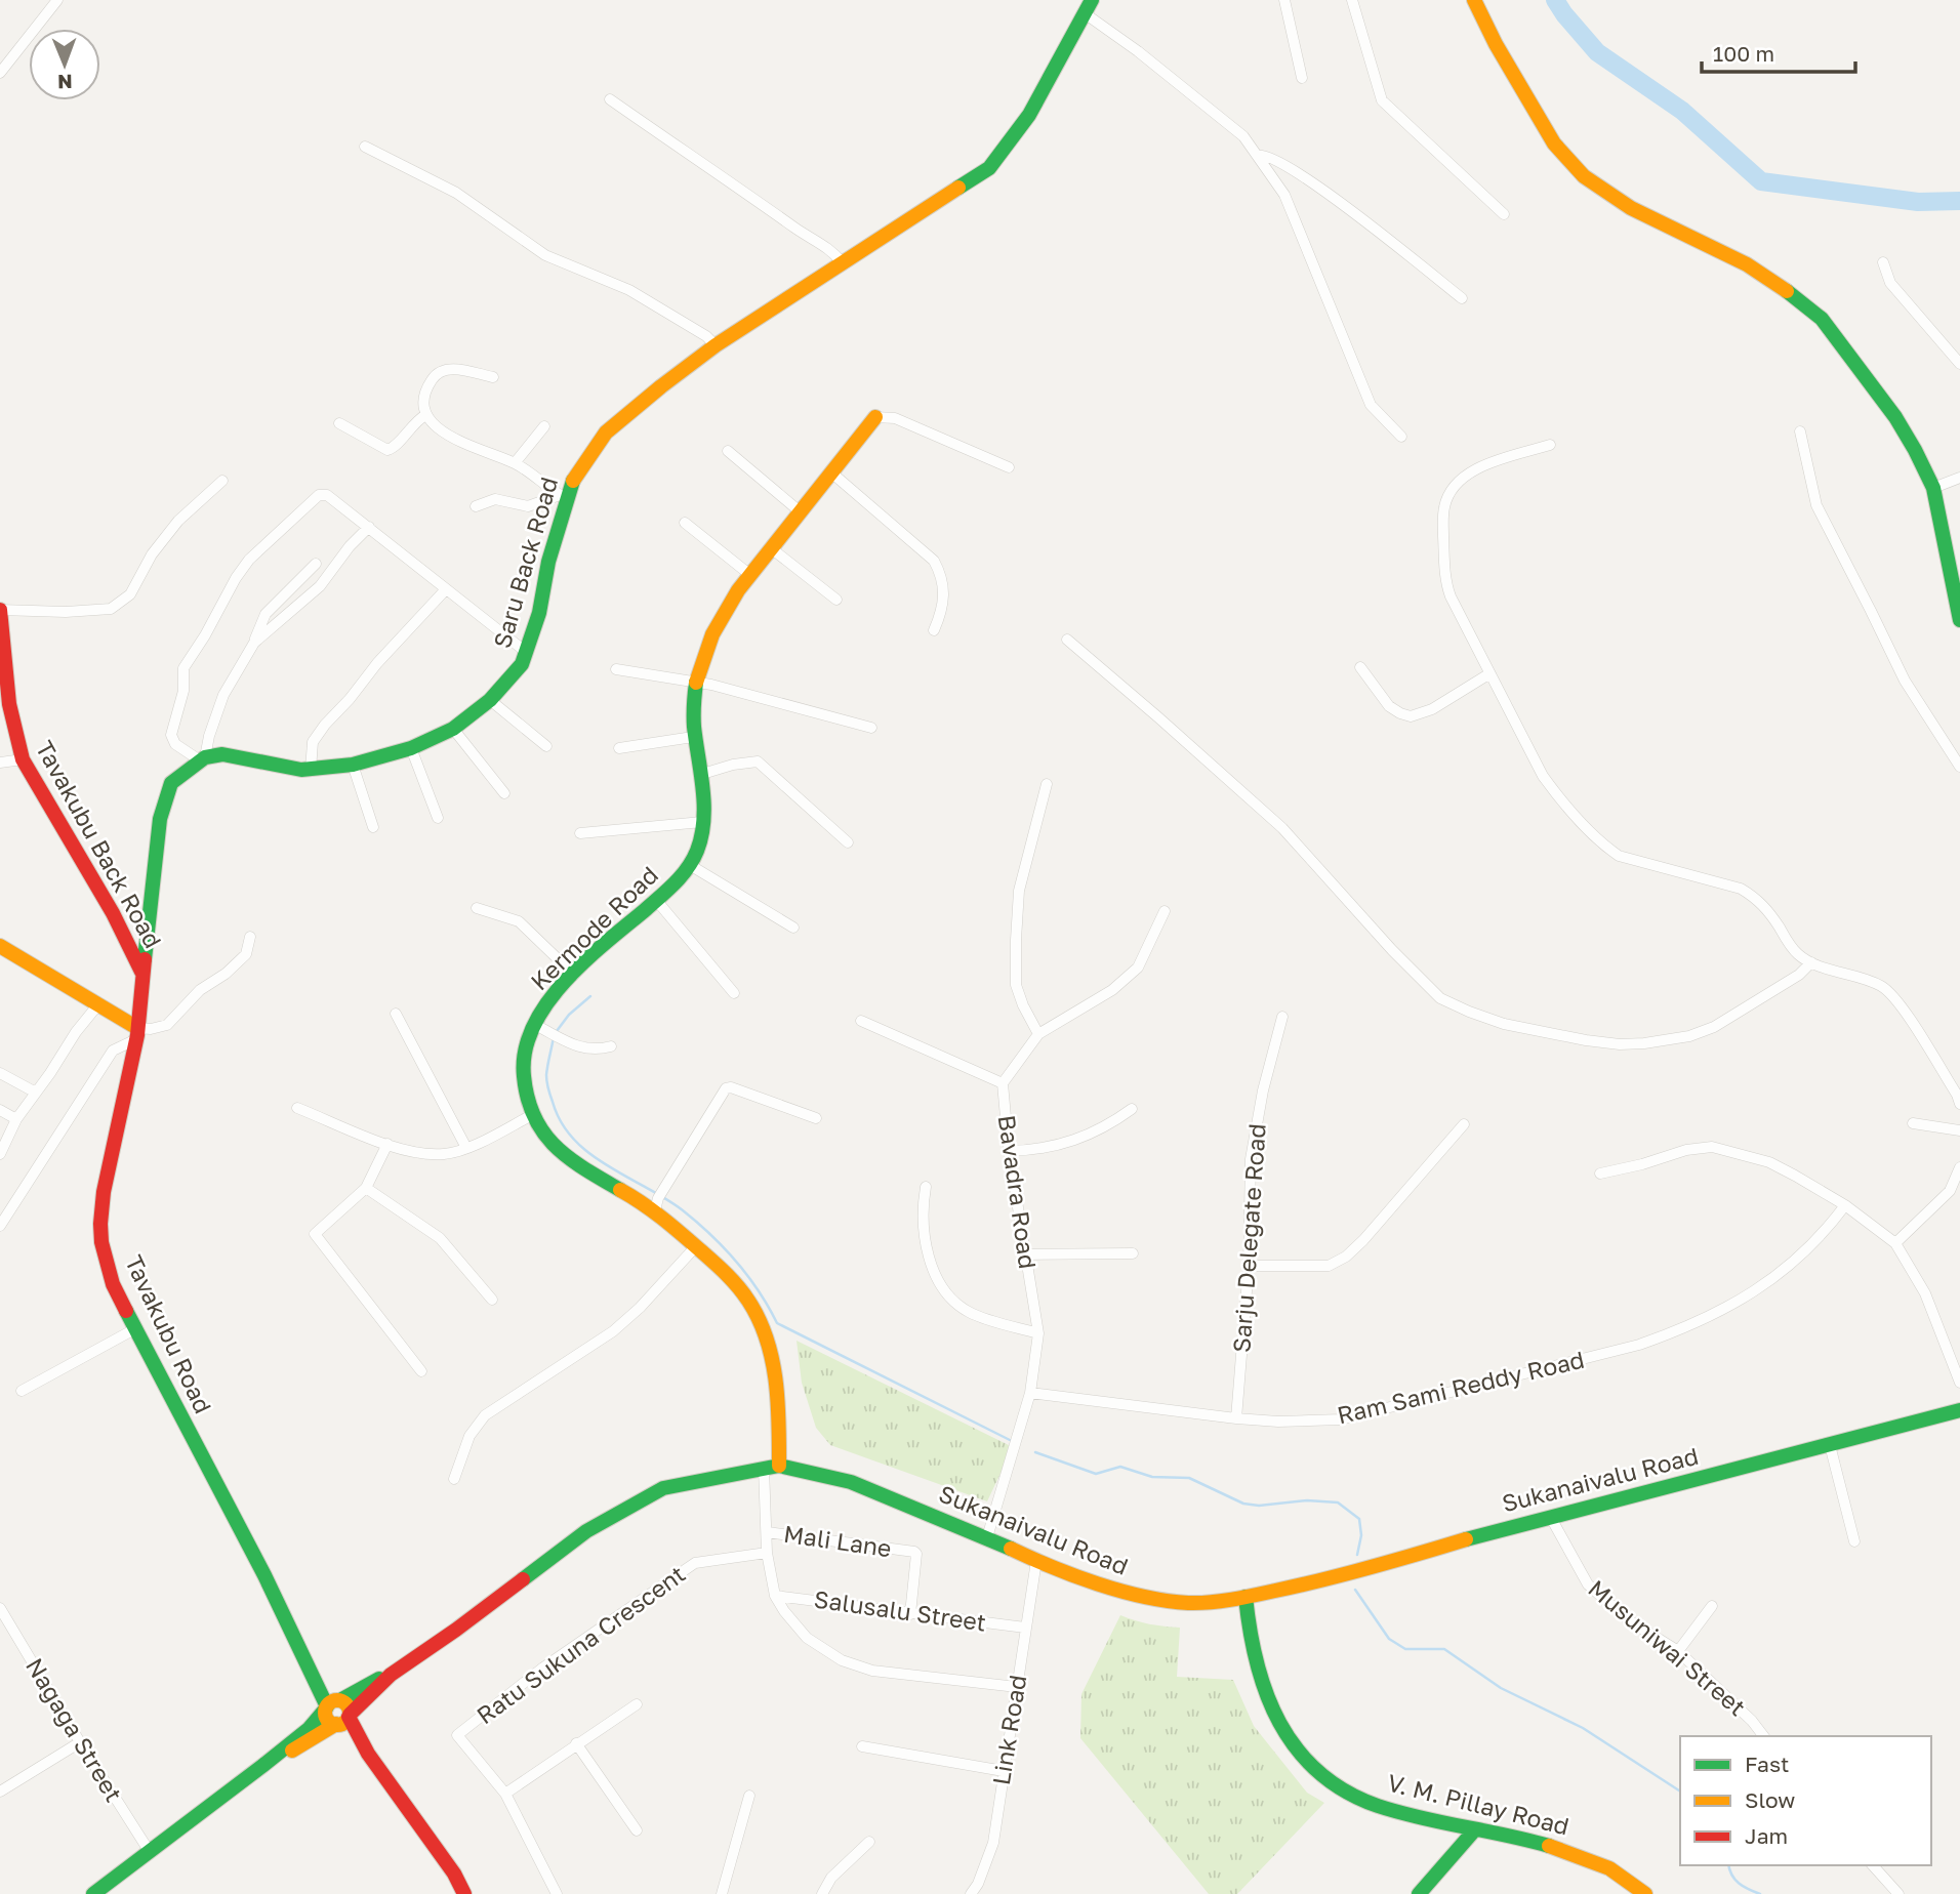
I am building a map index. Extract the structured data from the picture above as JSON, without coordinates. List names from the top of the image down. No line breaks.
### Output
{"streets":{"main road":["Saru Back Road","Tavakubu Back Road","Kermode Road","Tavakubu Road","Sukanaivalu Road","V. M. Pillay Road"],"street":["Bavadra Road","Sarju Delegate Road","Ram Sami Reddy Road","Mali Lane","Salusalu Street","Ratu Sukuna Crescent","Musuniwai Street","Nagaga Street","Link Road"]},"crossings":[["Tavakubu Back Road","Tavakubu Road"],["Bavadra Road","Ram Sami Reddy Road"],["Bavadra Road","Sukanaivalu Road"],["Sarju Delegate Road","Ram Sami Reddy Road"],["Tavakubu Road","Sukanaivalu Road"],["Sukanaivalu Road","Musuniwai Street"],["Sukanaivalu Road","Nagaga Street"],["Sukanaivalu Road","Link Road"],["Sukanaivalu Road","V. M. Pillay Road"],["Mali Lane","Salusalu Street"],["Salusalu Street","Link Road"]],"legend":["Fast","Slow","Jam"],"scale_bar":"100 m","north":"bottom"}
